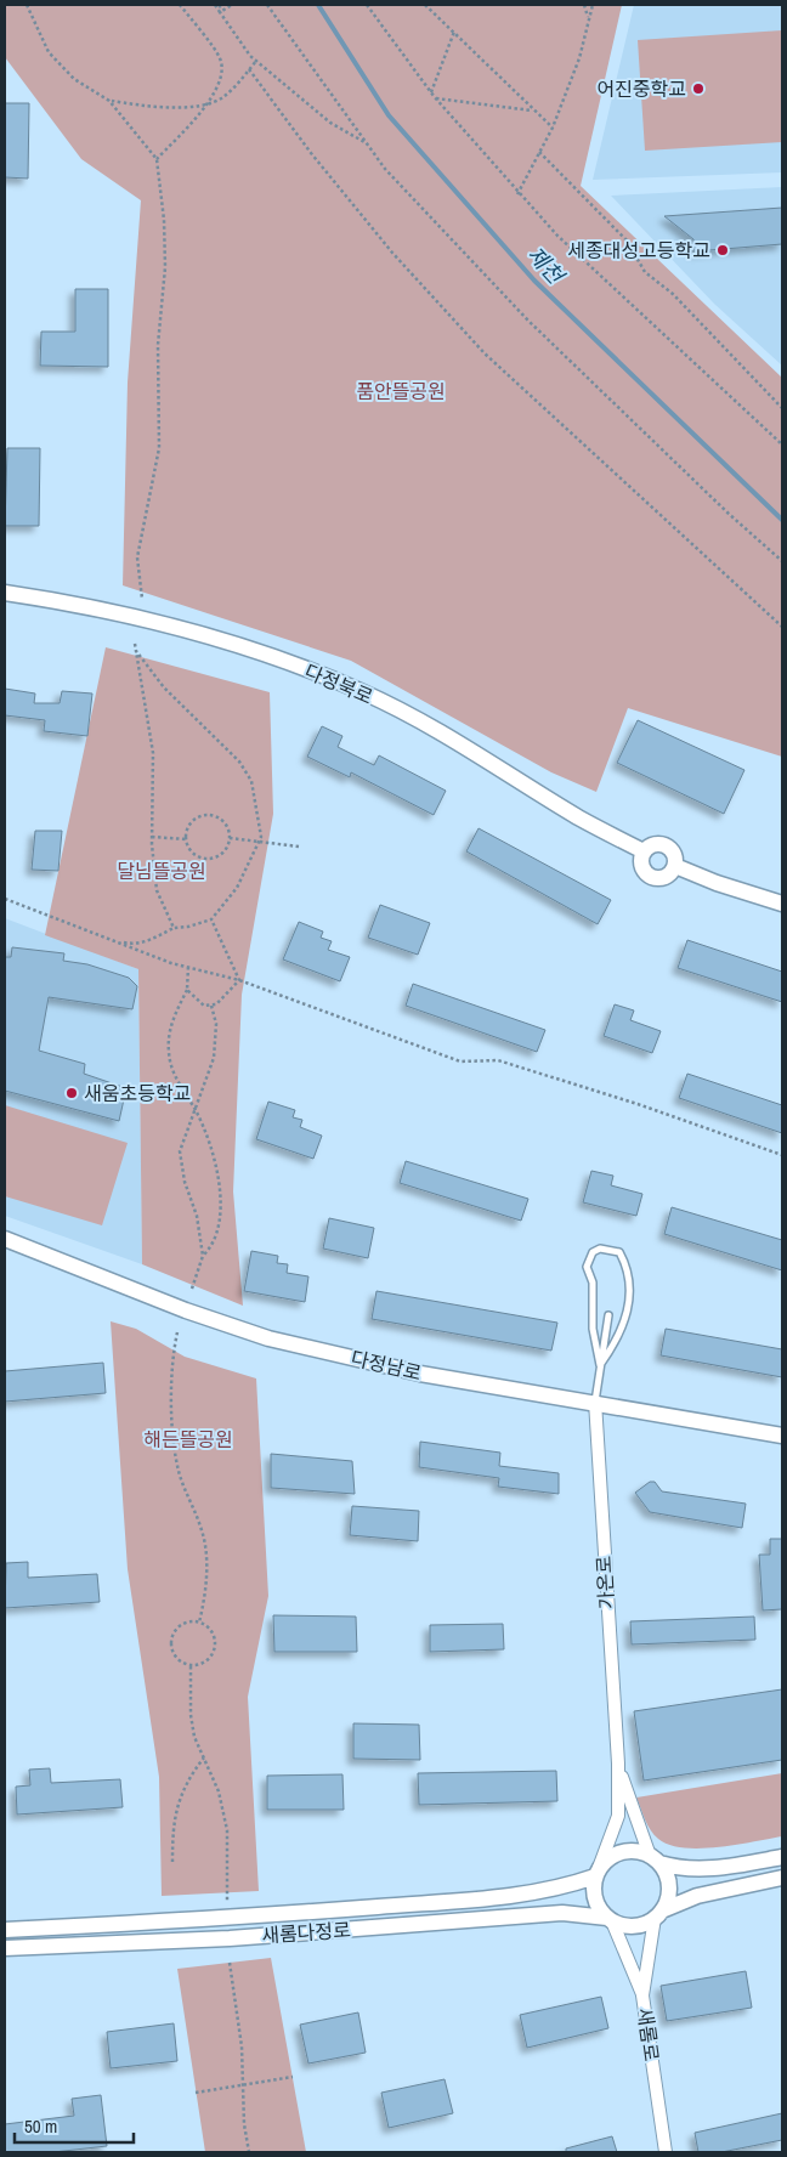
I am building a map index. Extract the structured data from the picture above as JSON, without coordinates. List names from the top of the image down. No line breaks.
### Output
{"streets":{"street":["다정북로","다정남로","가온로","새롬다정로","새롬로"]},"crossings":[["다정남로","가온로"],["새롬다정로","새롬로"]],"water":["제천"],"parks":["품안뜰공원","달님뜰공원","해든뜰공원"],"places":["어진중학교","세종대성고등학교","새움초등학교"],"scale_bar":"50 m"}
